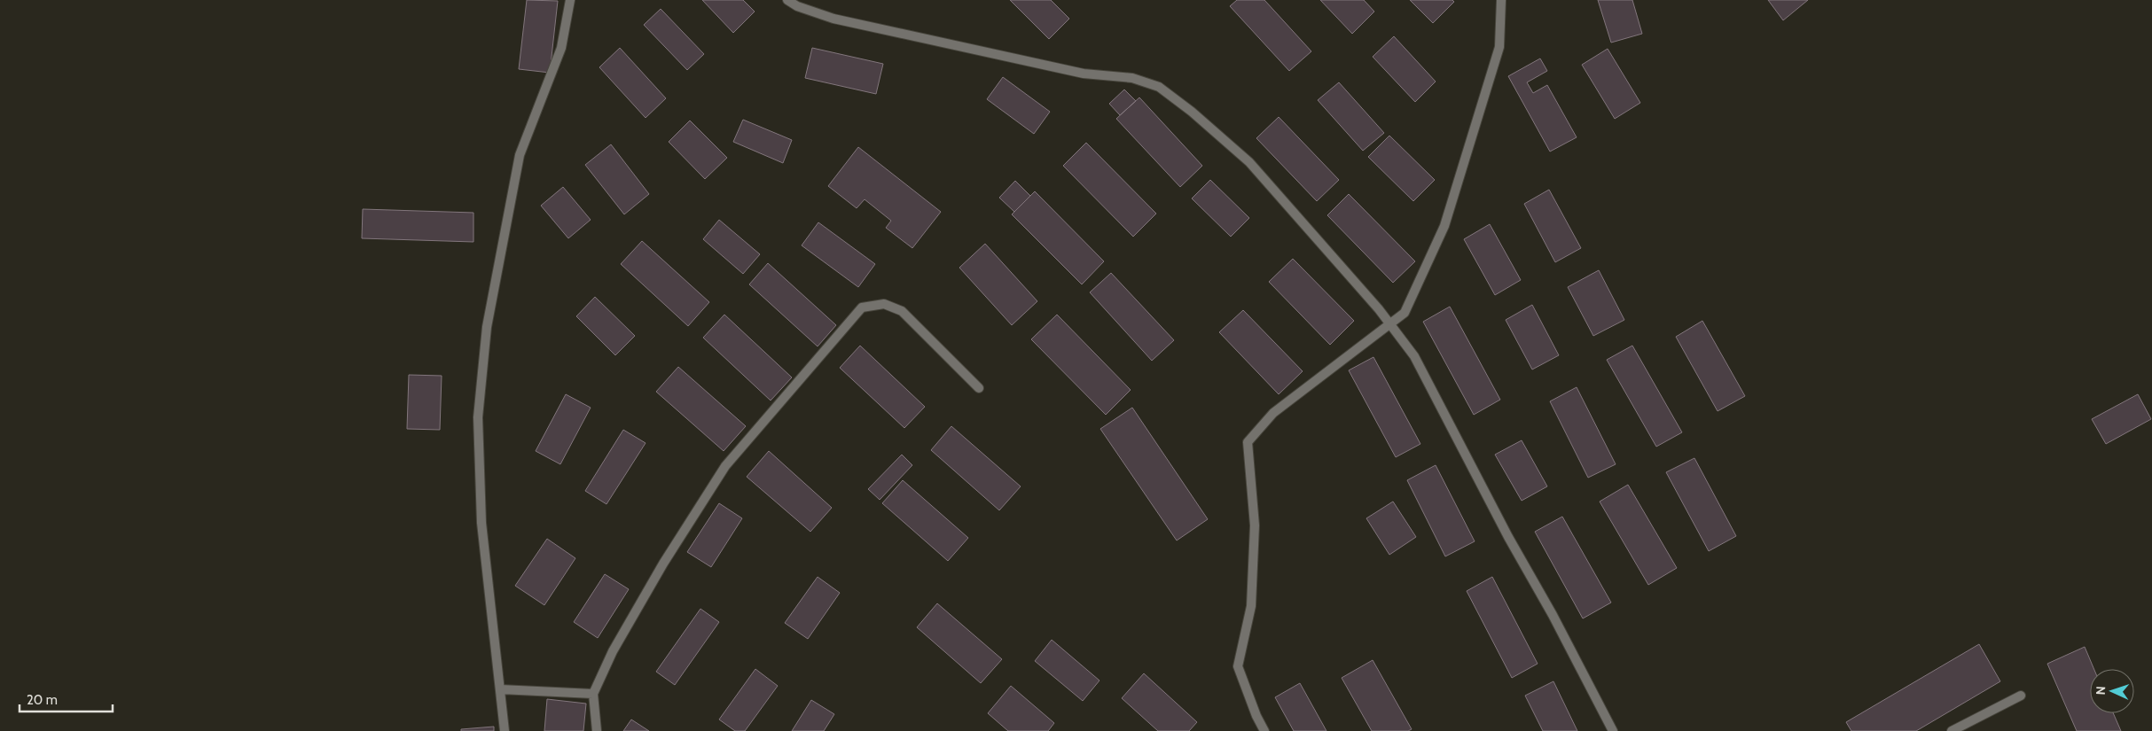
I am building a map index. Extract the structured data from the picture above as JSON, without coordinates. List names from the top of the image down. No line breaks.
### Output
{"scale_bar":"20 m","north":"left"}
